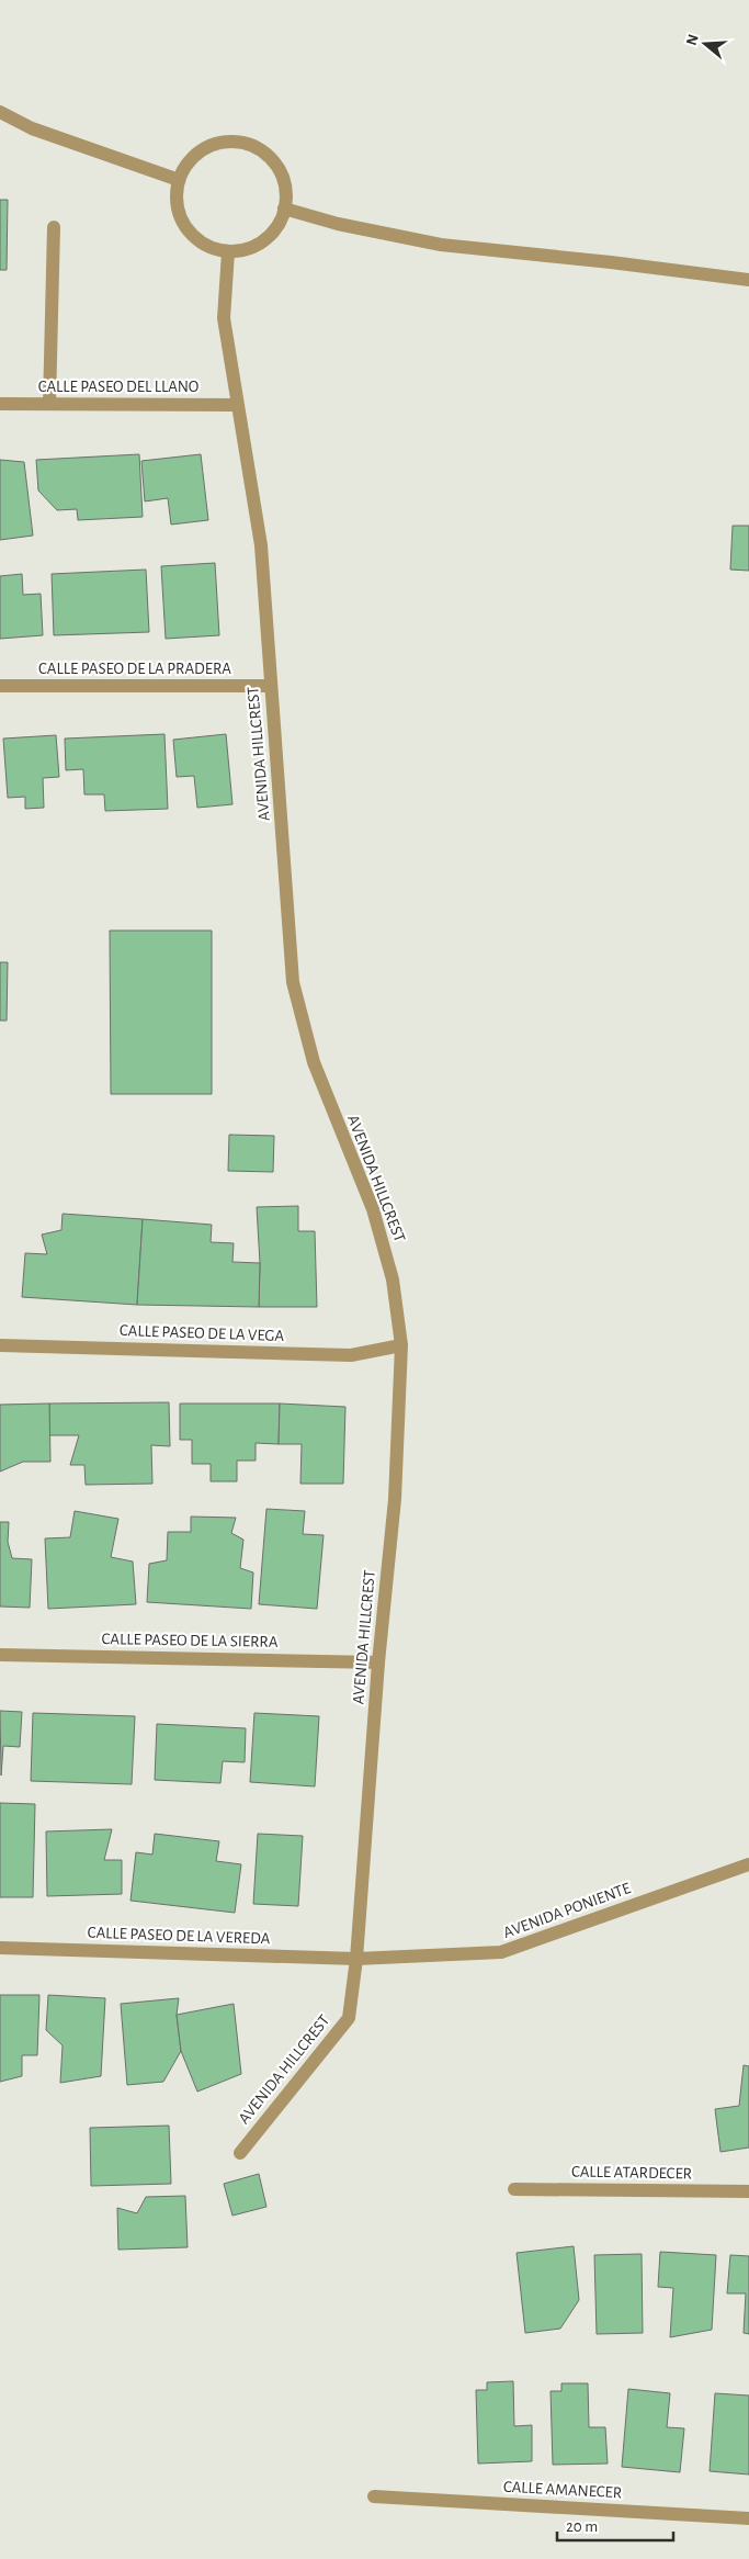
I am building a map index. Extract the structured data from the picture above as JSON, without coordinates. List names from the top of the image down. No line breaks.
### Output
{"streets":{"street":["CALLE PASEO DEL LLANO","CALLE PASEO DE LA PRADERA","AVENIDA HILLCREST","CALLE PASEO DE LA VEGA","CALLE PASEO DE LA SIERRA","AVENIDA PONIENTE","CALLE PASEO DE LA VEREDA","CALLE ATARDECER","CALLE AMANECER"]},"crossings":[["CALLE PASEO DEL LLANO","AVENIDA HILLCREST"],["CALLE PASEO DE LA PRADERA","AVENIDA HILLCREST"],["AVENIDA HILLCREST","CALLE PASEO DE LA VEGA"],["AVENIDA HILLCREST","CALLE PASEO DE LA SIERRA"],["AVENIDA HILLCREST","AVENIDA PONIENTE"],["AVENIDA HILLCREST","CALLE PASEO DE LA VEREDA"],["AVENIDA PONIENTE","CALLE PASEO DE LA VEREDA"]],"scale_bar":"20 m","north":"left"}
